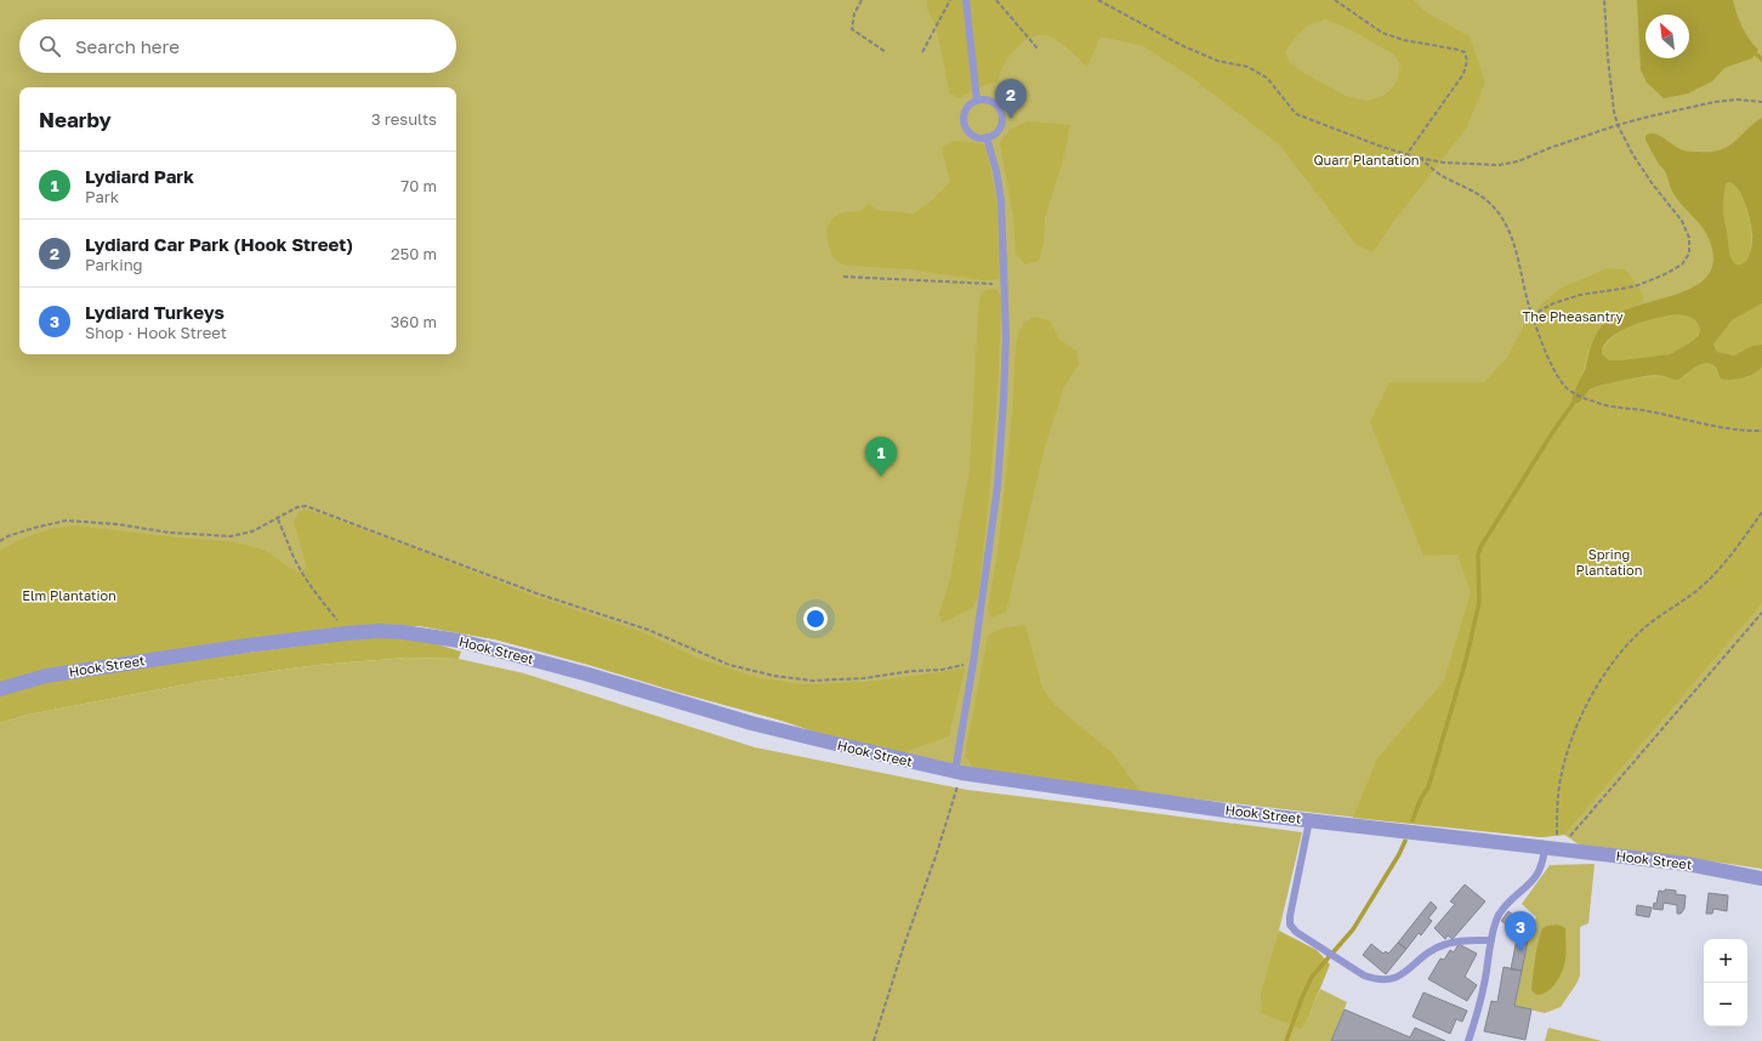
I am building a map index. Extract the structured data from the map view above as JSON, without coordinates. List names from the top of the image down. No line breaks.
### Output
{"streets":{"street":["Hook Street"]},"parks":["Quarr Plantation","The Pheasantry","Spring Plantation","Elm Plantation"],"north":"top left","page":{"search":"Search here","pins":["2","1","3"],"heading":["Nearby","3 results"],"list":[{"mark":"1","name":"Lydiard Park","note":"Park","value":"70 m"},{"mark":"2","name":"Lydiard Car Park (Hook Street)","note":"Parking","value":"250 m"},{"mark":"3","name":"Lydiard Turkeys","note":"Shop · Hook Street","value":"360 m"}],"map_buttons":["+","−"]}}
